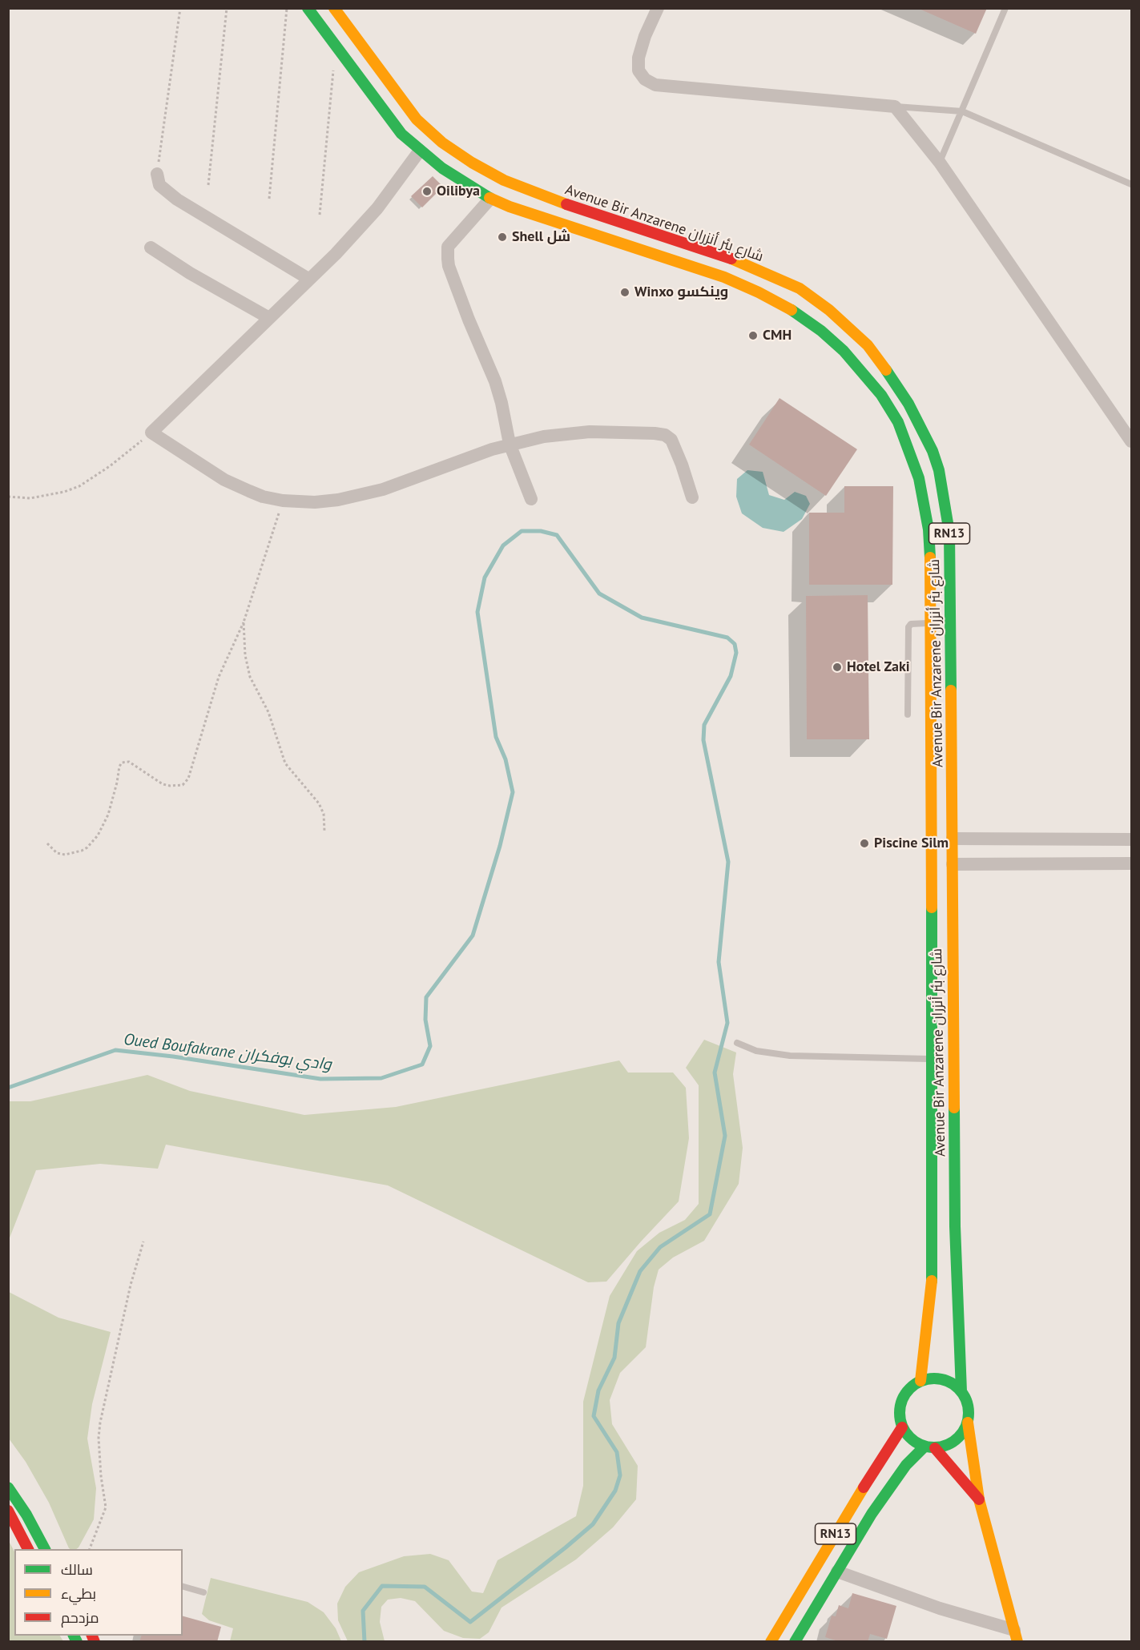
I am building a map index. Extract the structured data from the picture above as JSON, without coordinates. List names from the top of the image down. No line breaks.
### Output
{"streets":{"main road":["Avenue Bir Anzarene شارع بئر أنزران","RN13"]},"crossings":[["Avenue Bir Anzarene شارع بئر أنزران","RN13"]],"water":["Oued Boufakrane وادي بوفكران"],"places":["Oilibya","Shell شل","Winxo وينكسو","CMH","Hotel Zaki","Piscine Silm"],"legend":["سالك","بطيء","مزدحم"]}
